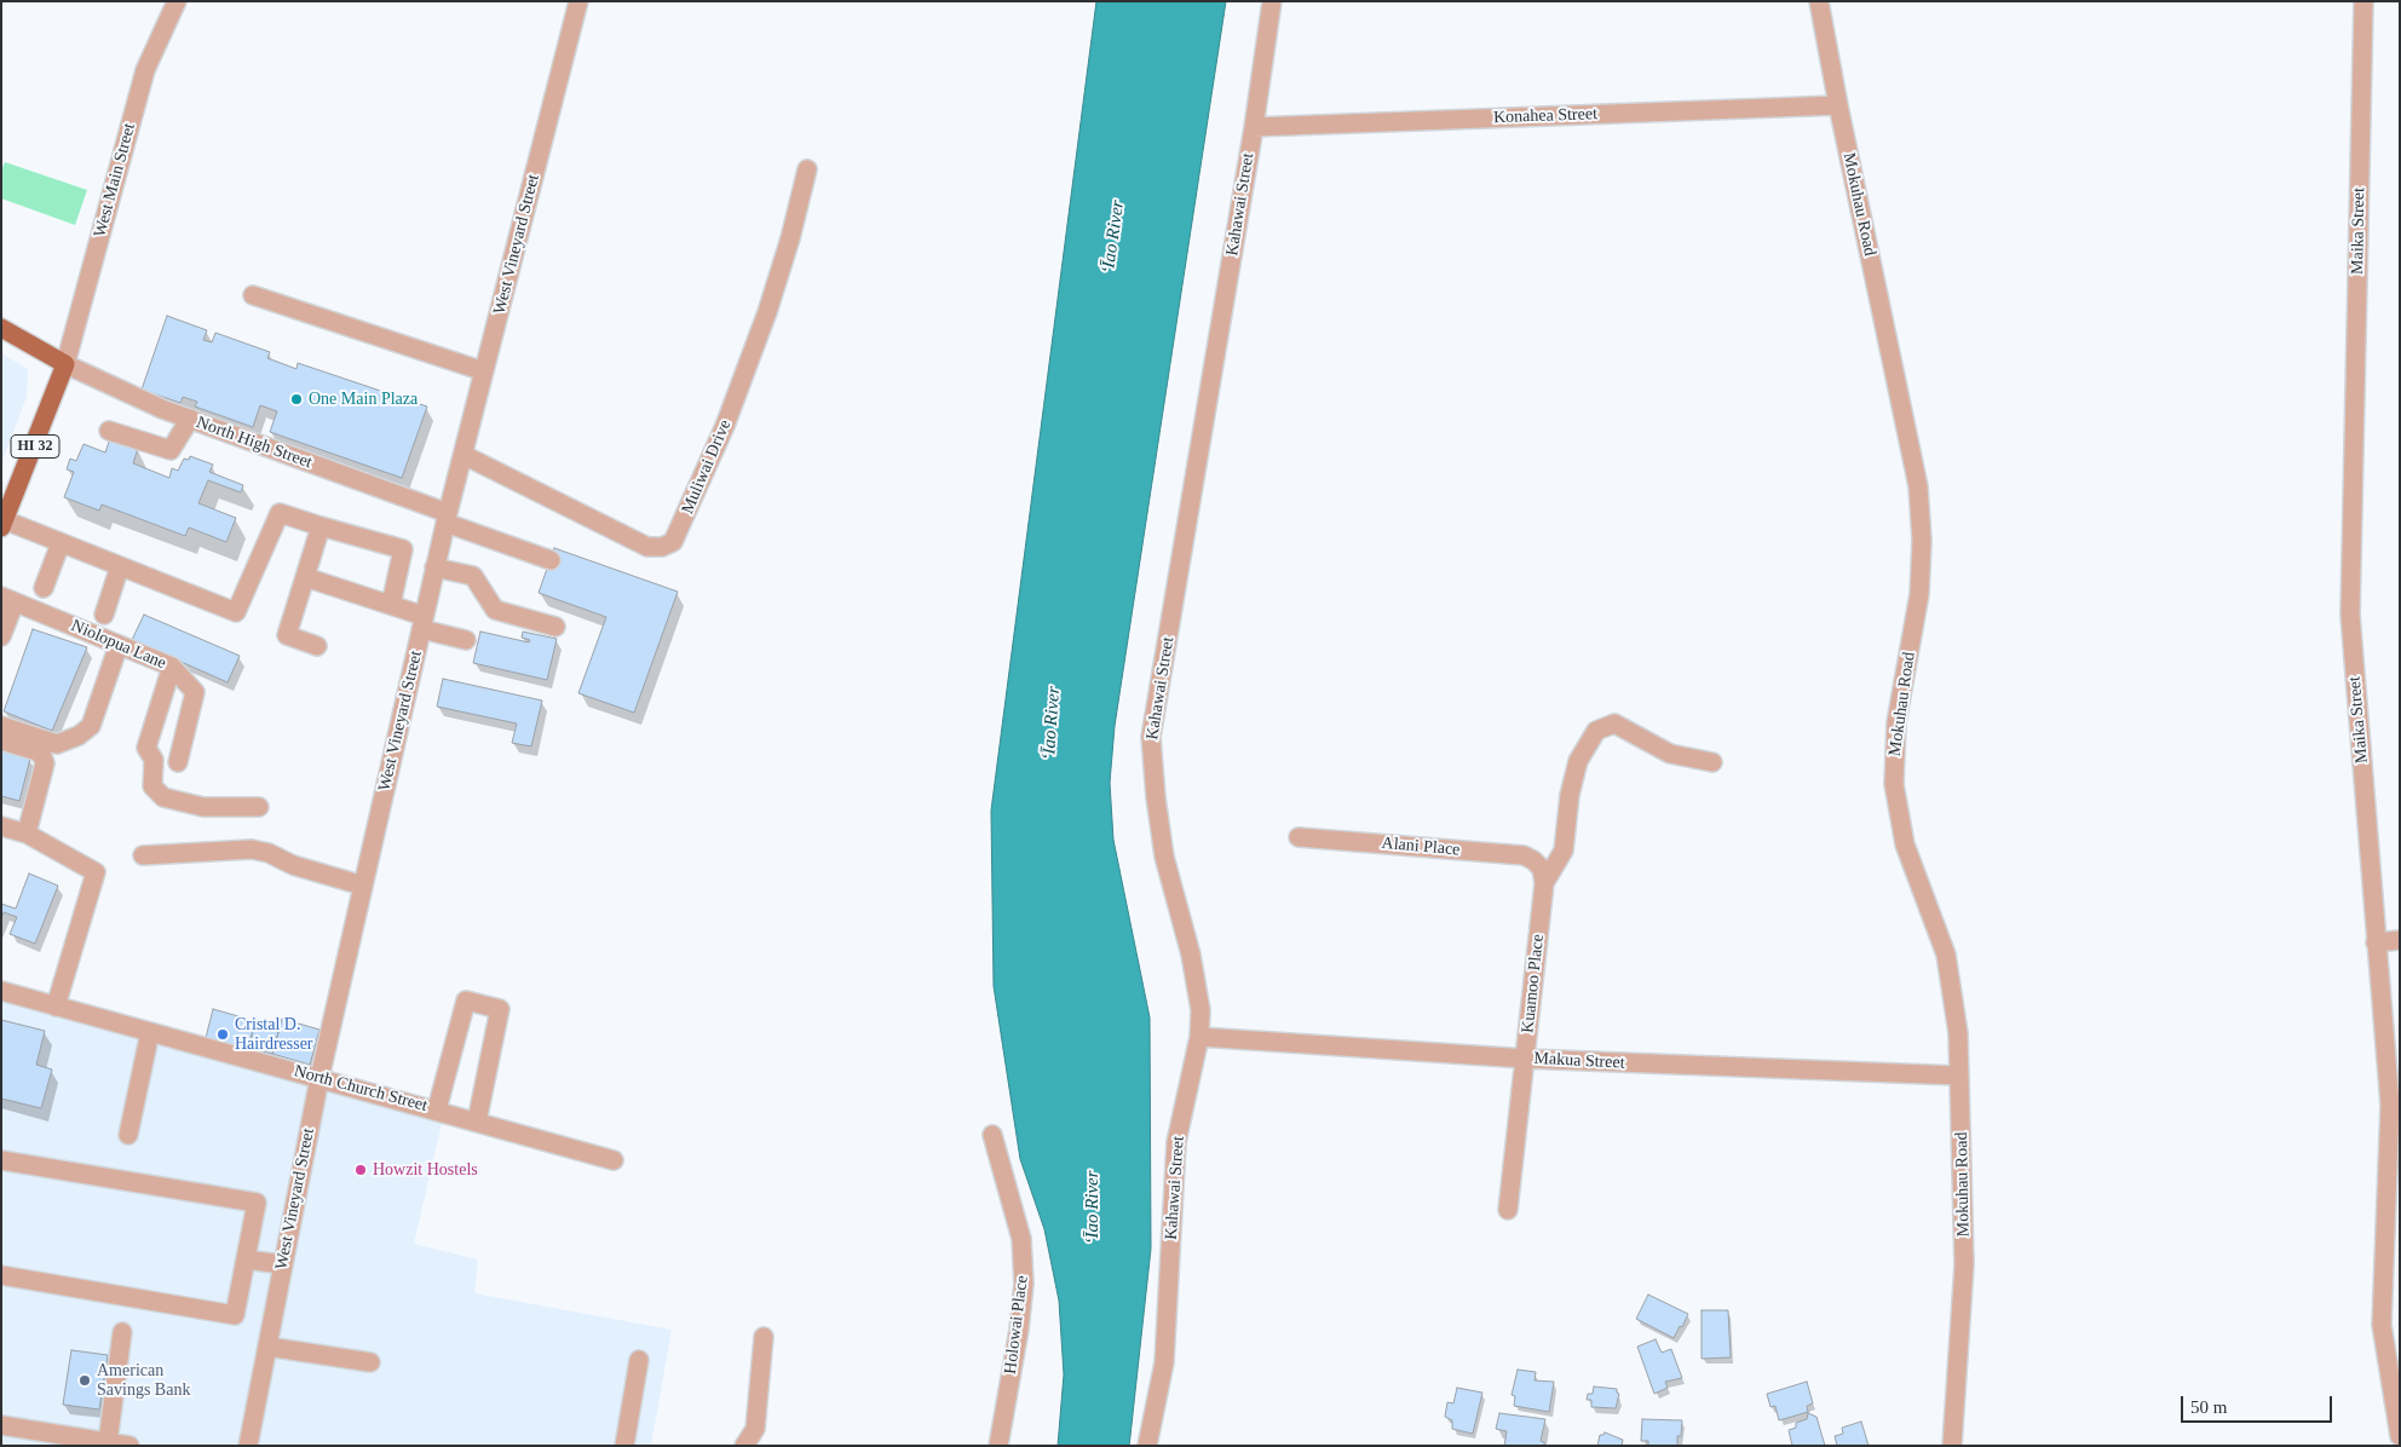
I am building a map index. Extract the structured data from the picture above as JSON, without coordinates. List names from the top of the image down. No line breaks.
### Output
{"streets":{"main road":["HI 32"],"street":["Konahea Street","West Main Street","Kahawai Street","Mokuhau Road","Maika Street","West Vineyard Street","North High Street","Muliwai Drive","Niolopua Lane","Alani Place","Kuamoo Place","Makua Street","North Church Street","Holowai Place"]},"crossings":[["Konahea Street","Kahawai Street"],["Konahea Street","Mokuhau Road"],["West Main Street","North High Street"],["West Main Street","HI 32"],["Kahawai Street","Makua Street"],["Mokuhau Road","Makua Street"],["West Vineyard Street","North High Street"],["West Vineyard Street","Muliwai Drive"],["West Vineyard Street","North Church Street"],["North High Street","HI 32"],["Alani Place","Kuamoo Place"],["Kuamoo Place","Makua Street"]],"water":["ʻĪao River"],"places":["One Main Plaza","Cristal D. Hairdresser","Howzit Hostels","American Savings Bank"],"scale_bar":"50 m"}
